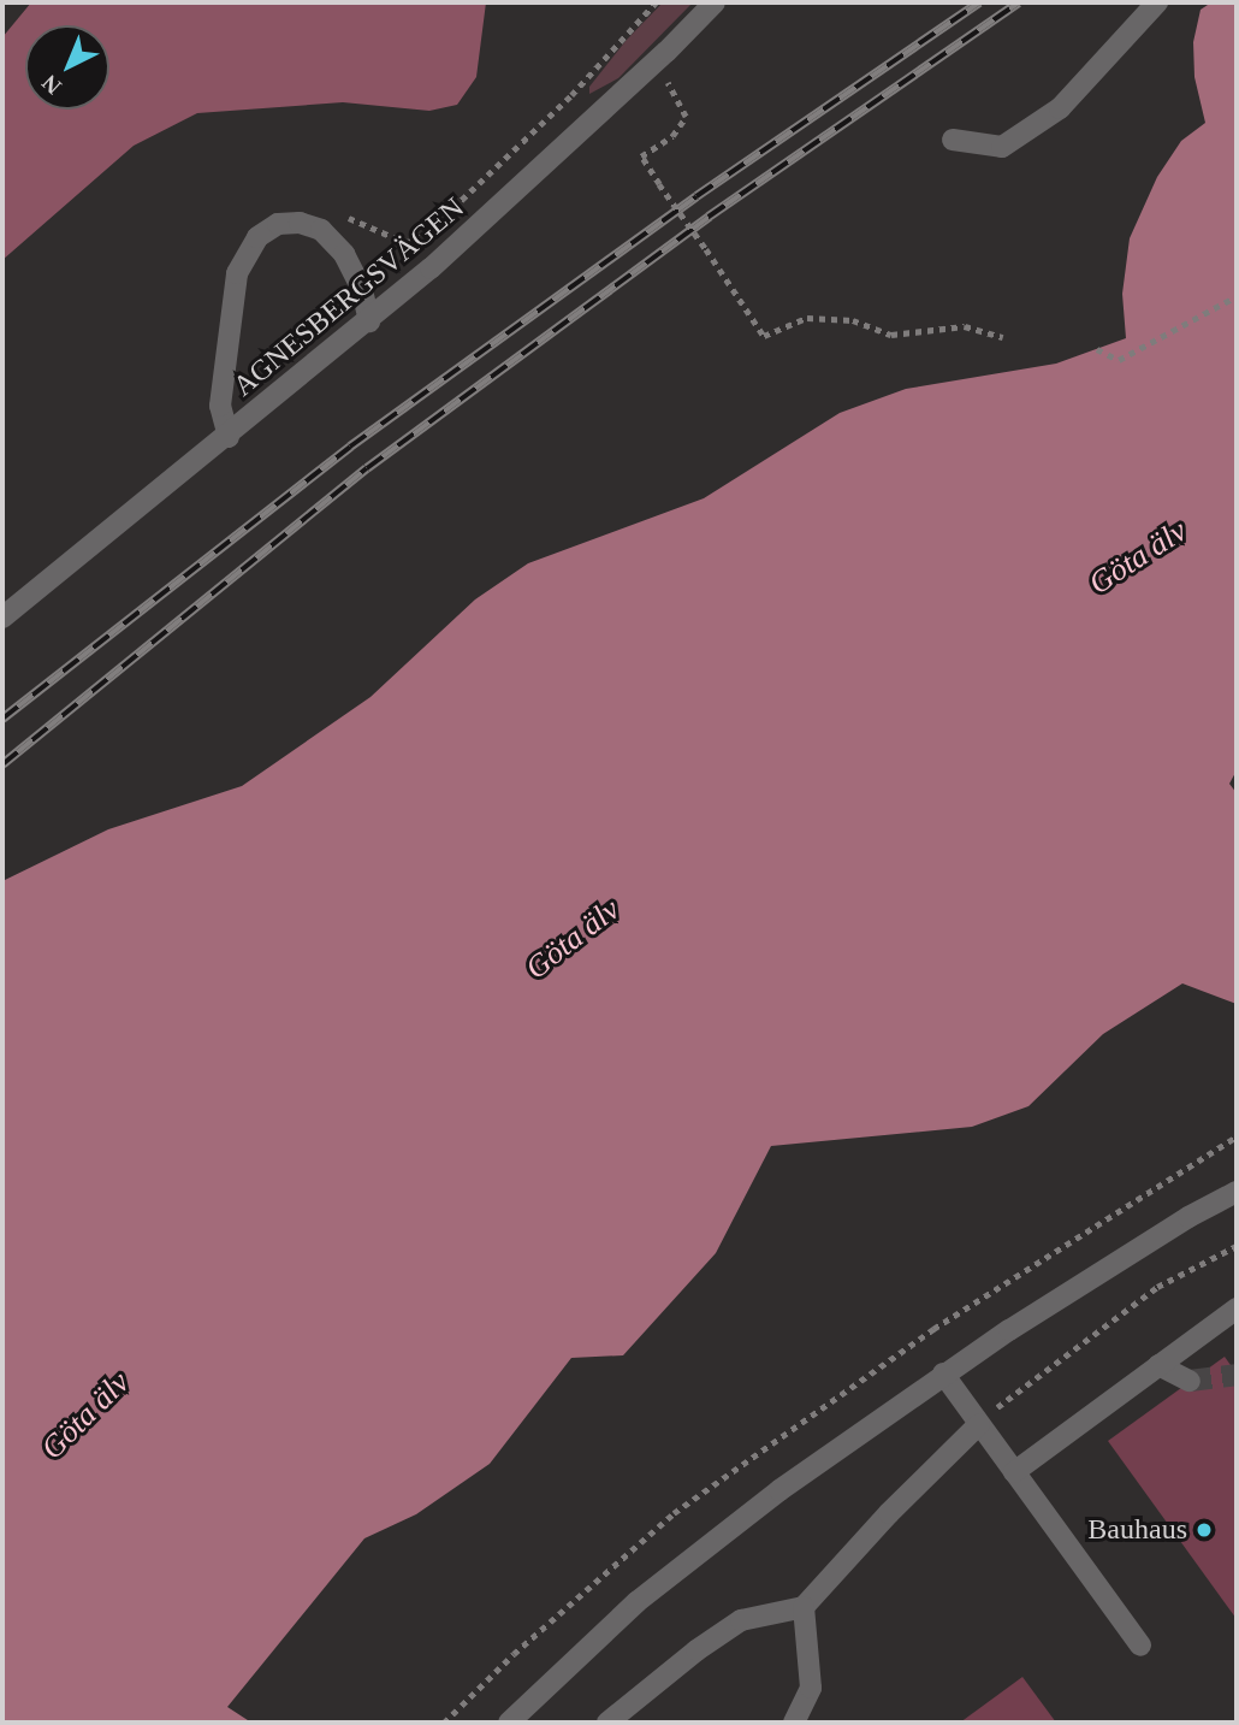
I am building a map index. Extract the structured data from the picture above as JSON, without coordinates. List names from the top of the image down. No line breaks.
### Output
{"streets":{"street":["AGNESBERGSVÄGEN"]},"water":["Göta älv"],"places":["Bauhaus"],"north":"bottom left"}
